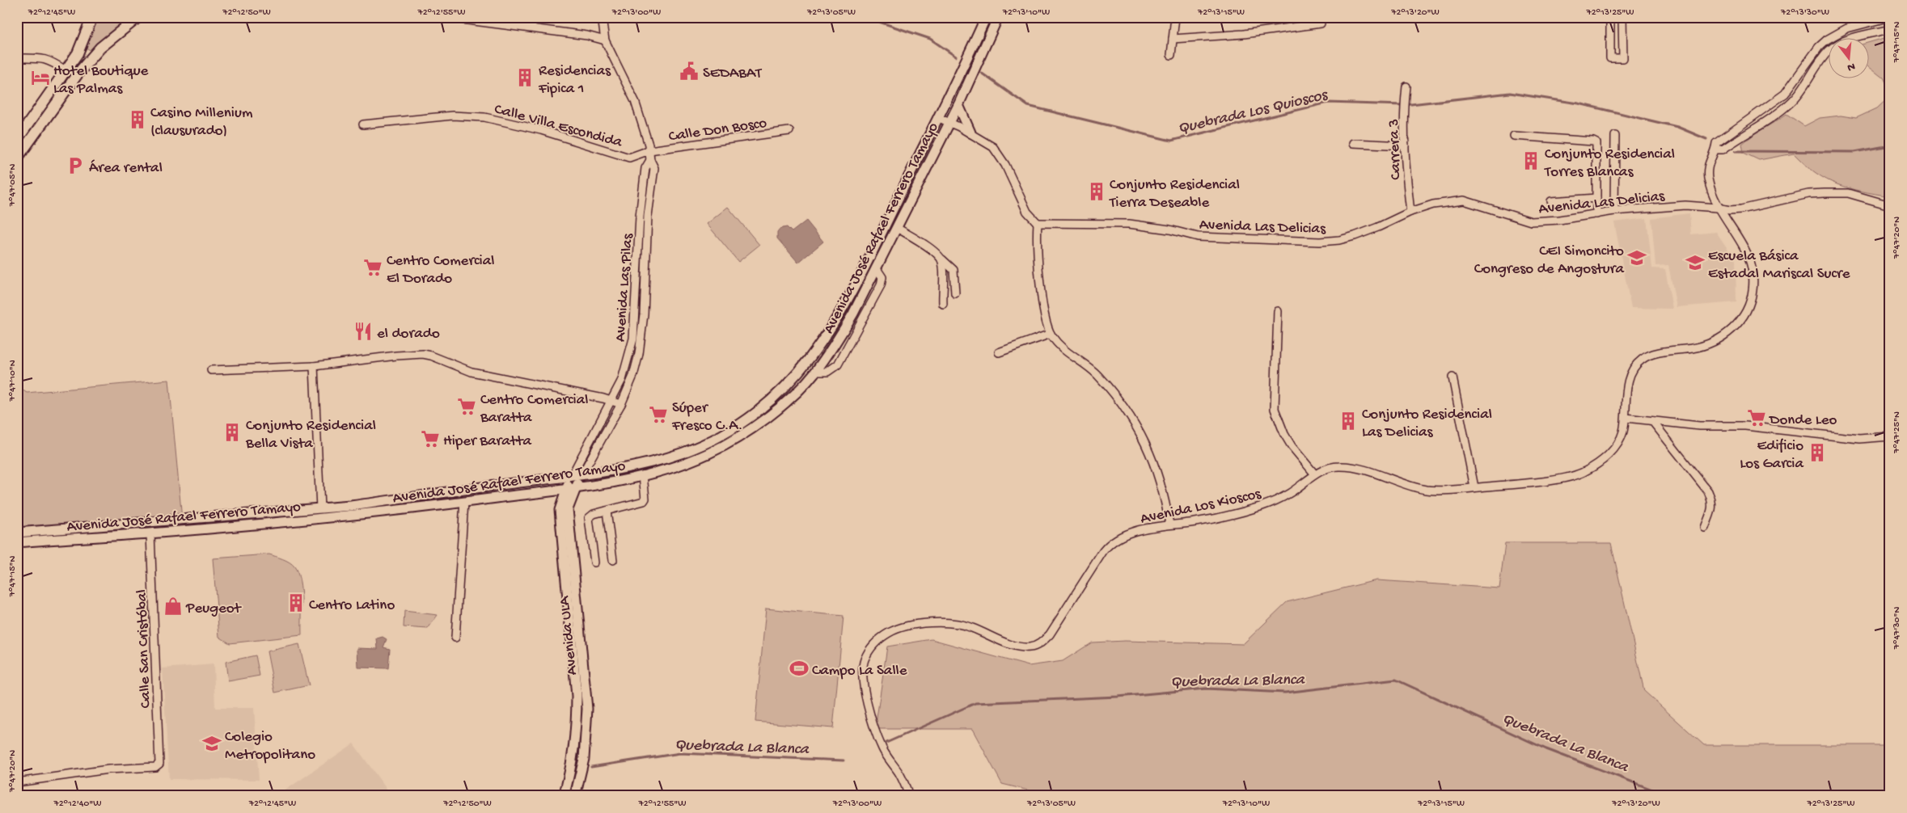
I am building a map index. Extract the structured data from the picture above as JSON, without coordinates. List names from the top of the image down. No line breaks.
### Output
{"streets":{"street":["Calle Villa Escondida","Calle Don Bosco","Carrera 3","Avenida Las Delicias","Avenida José Rafael Ferrero Tamayo","Avenida Las Pilas","Avenida Los Kioscos","Avenida ULA","Calle San Cristóbal"]},"crossings":[["Calle Villa Escondida","Calle Don Bosco"],["Calle Villa Escondida","Avenida Las Pilas"],["Calle Don Bosco","Avenida Las Pilas"],["Carrera 3","Avenida Las Delicias"],["Avenida Las Delicias","Avenida Los Kioscos"],["Avenida José Rafael Ferrero Tamayo","Avenida Las Pilas"],["Avenida José Rafael Ferrero Tamayo","Avenida ULA"],["Avenida José Rafael Ferrero Tamayo","Calle San Cristóbal"],["Avenida Las Pilas","Avenida ULA"]],"water":["Quebrada Los Quioscos","Quebrada La Blanca"],"places":{"public building":["SEDABAT"],"hotel":["Hotel Boutique Las Palmas"],"building":["Residencias Fipica 1","Casino Millenium (clausurado)","Conjunto Residencial Torres Blancas","Conjunto Residencial Tierra Deseable","Conjunto Residencial Las Delicias","Conjunto Residencial Bella Vista","Edificio Los Garcia","Centro Latino"],"parking":["Área rental"],"school or university":["CEI Simoncito Congreso de Angostura","Escuela Básica Estadal Mariscal Sucre","Colegio Metropolitano"],"supermarket":["Centro Comercial El Dorado","Centro Comercial Baratta","Súper Fresco C.A.","Donde Leo","Hiper Baratta"],"restaurant":["el dorado"],"shop":["Peugeot"],"sports":["Campo La Salle"]},"north":"bottom","coordinates":["72°12'45\"W","72°12'50\"W","72°12'55\"W","72°13'00\"W","72°13'05\"W","72°13'10\"W","72°13'15\"W","72°13'20\"W","72°13'25\"W","72°13'30\"W","7°47'15\"N","7°47'05\"N","7°47'20\"N","7°47'10\"N","7°47'25\"N","7°47'30\"N","72°12'40\"W"]}
